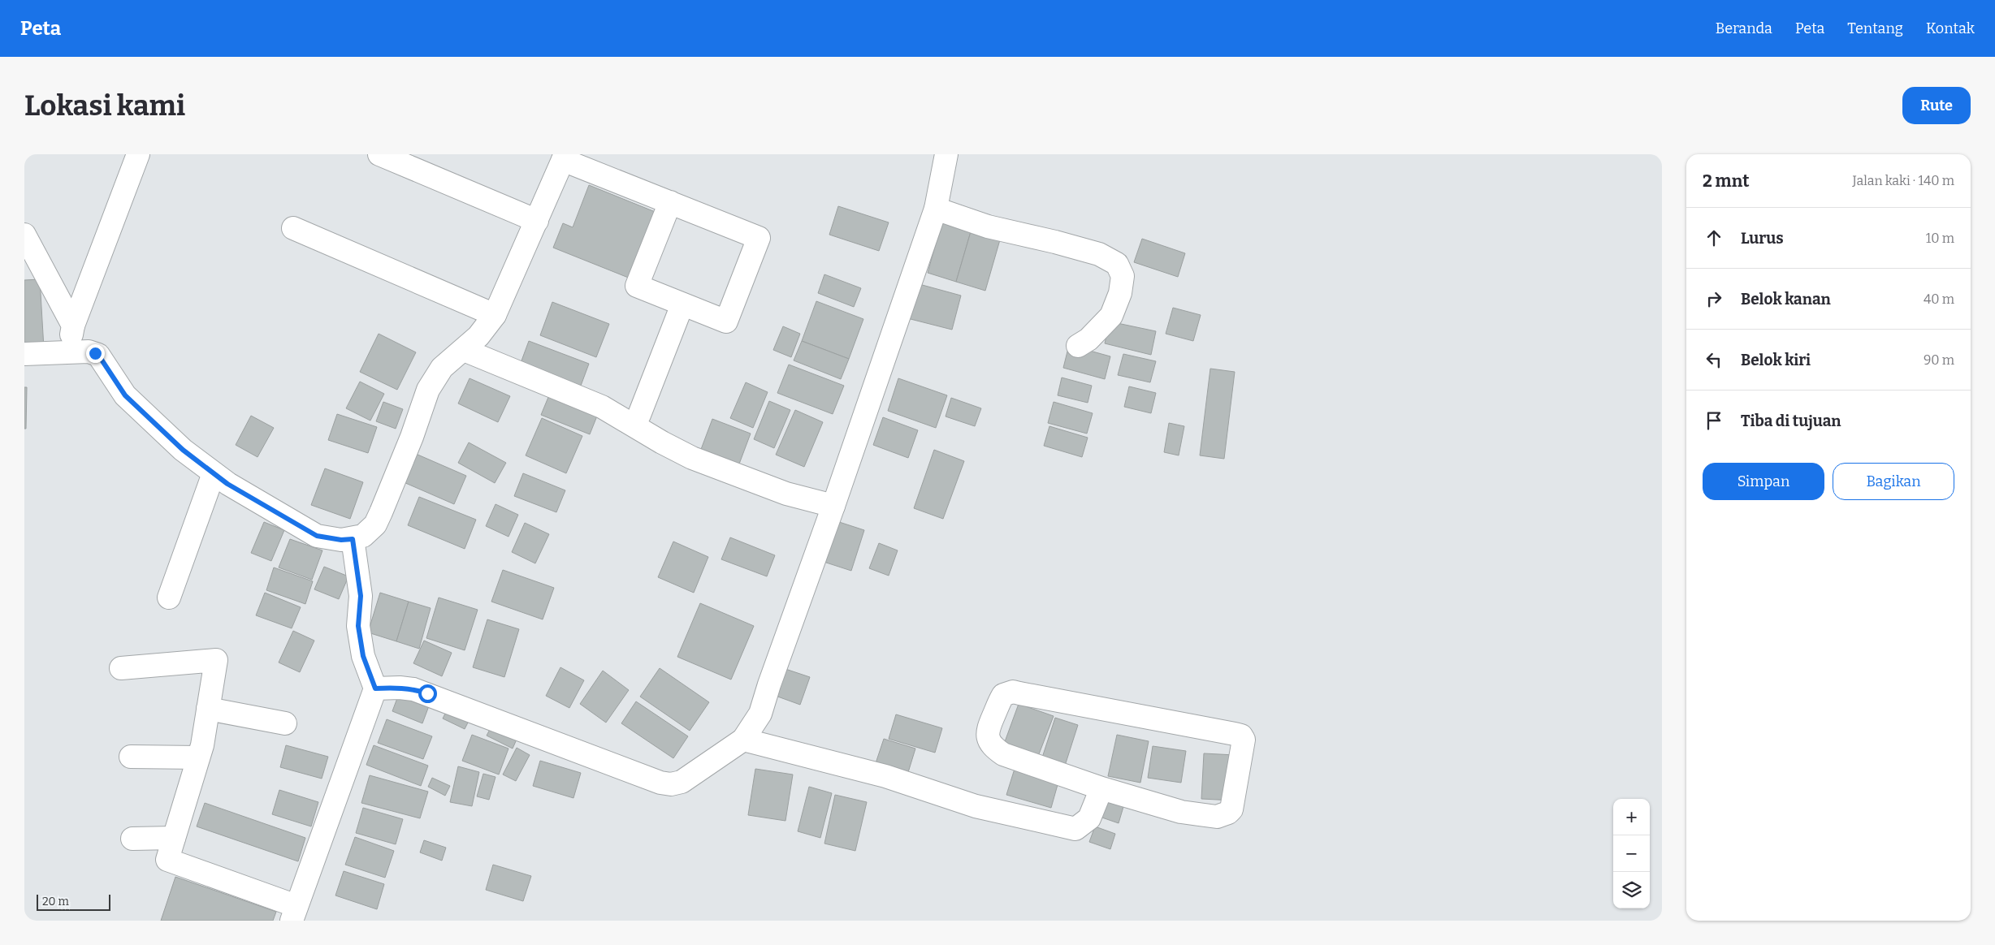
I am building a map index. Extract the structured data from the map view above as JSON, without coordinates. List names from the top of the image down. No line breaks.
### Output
{"scale_bar":"20 m","page":{"header":"Peta","nav":["Beranda","Peta","Tentang","Kontak"],"buttons":["Rute",["Simpan","Bagikan"]],"title":"Lokasi kami","heading":["2 mnt","Jalan kaki · 140 m"],"list":[["Lurus","10 m"],["Belok kanan","40 m"],["Belok kiri","90 m"],"Tiba di tujuan"],"map_buttons":["+","−"],"scale":"20 m"}}
